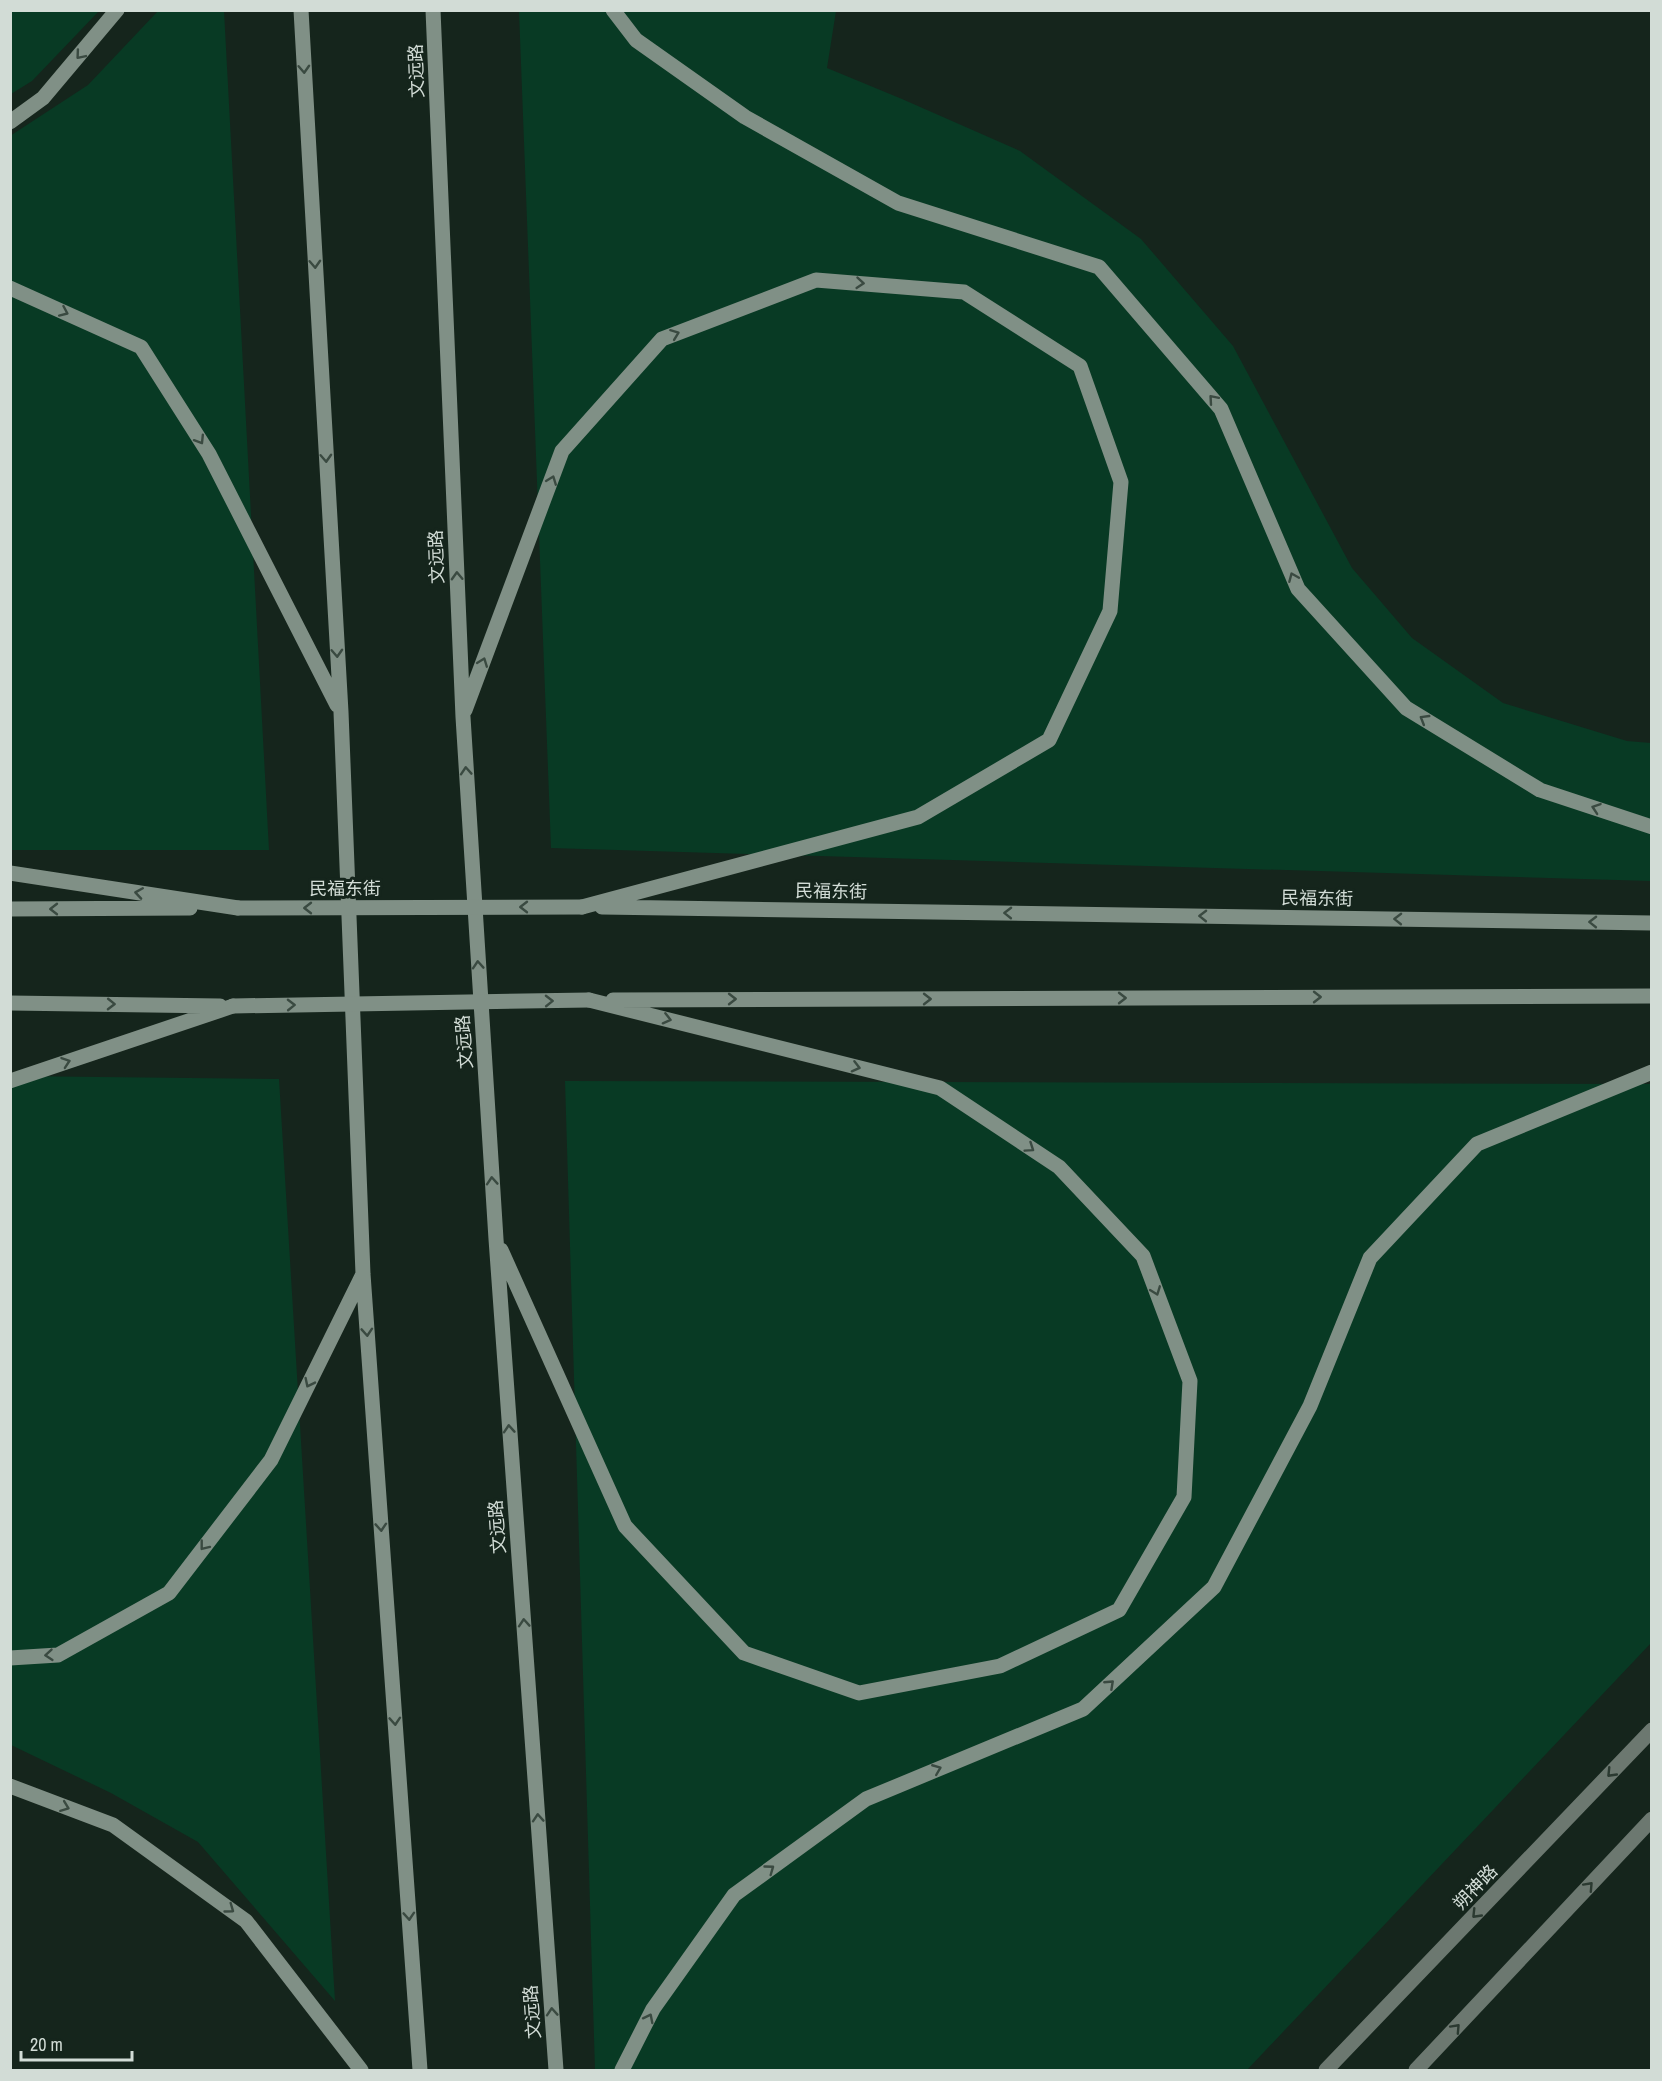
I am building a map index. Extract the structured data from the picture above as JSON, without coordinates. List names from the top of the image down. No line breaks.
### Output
{"streets":{"main road":["文远路","民福东街","朔神路"]},"scale_bar":"20 m"}
